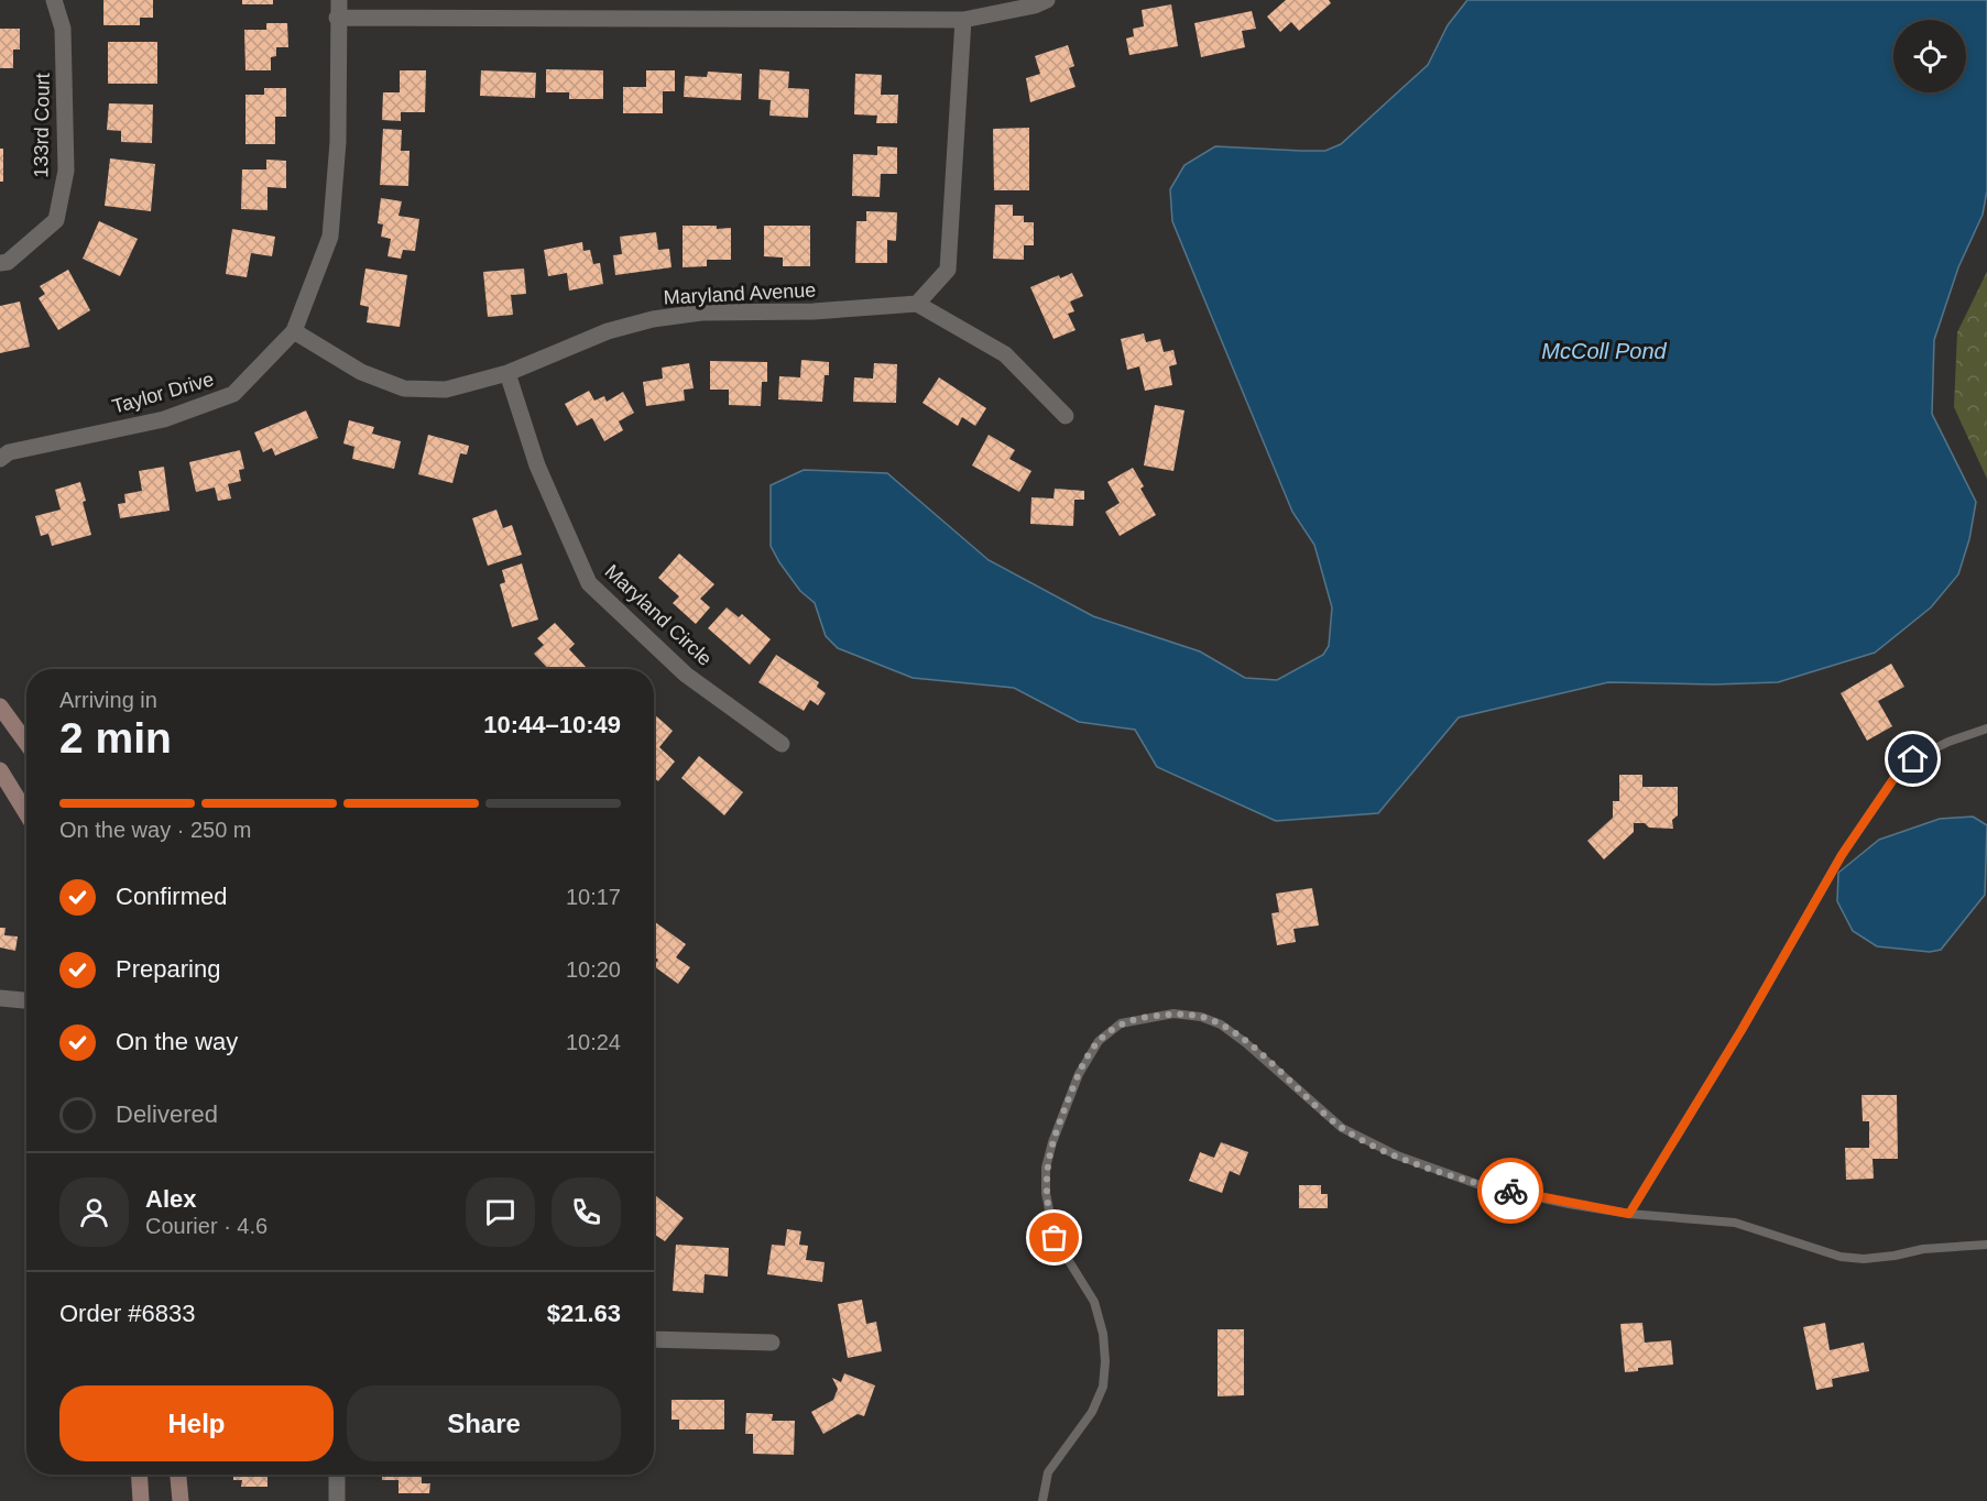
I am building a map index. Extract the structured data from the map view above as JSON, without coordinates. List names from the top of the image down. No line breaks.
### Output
{"streets":{"street":["133rd Court","Maryland Avenue","Taylor Drive","Maryland Circle"]},"crossings":[["Maryland Avenue","Taylor Drive"],["Maryland Avenue","Maryland Circle"]],"water":["McColl Pond"],"page":{"heading":["2 min","Arriving in","10:44–10:49"],"panel":["Alex","Courier · 4.6","Order #6833","$21.63"],"bar":"On the way · 250 m","list":[["Confirmed","10:17"],["Preparing","10:20"],["On the way","10:24"],"Delivered"],"buttons":["Help","Share"]}}
